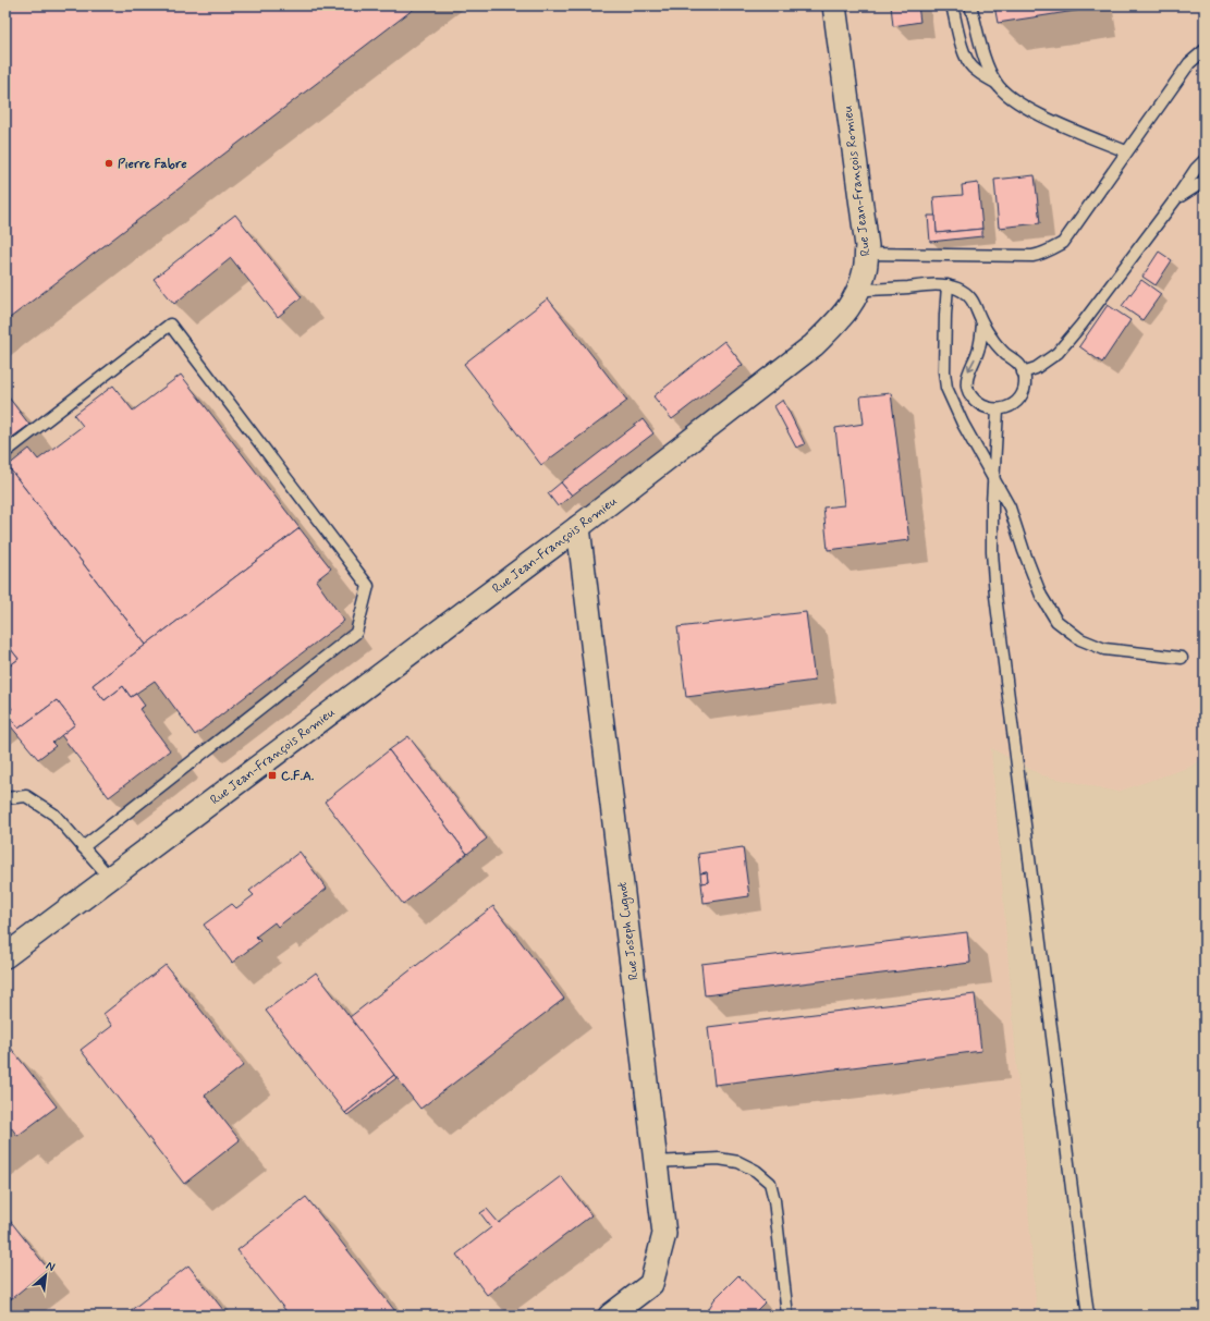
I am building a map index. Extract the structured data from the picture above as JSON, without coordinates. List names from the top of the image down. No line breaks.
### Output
{"streets":{"street":["Rue Jean-François Romieu","Rue Joseph Cugnot"]},"crossings":[["Rue Jean-François Romieu","Rue Joseph Cugnot"]],"places":{"other":["Pierre Fabre"],"transit":["C.F.A."]},"north":"top right"}
